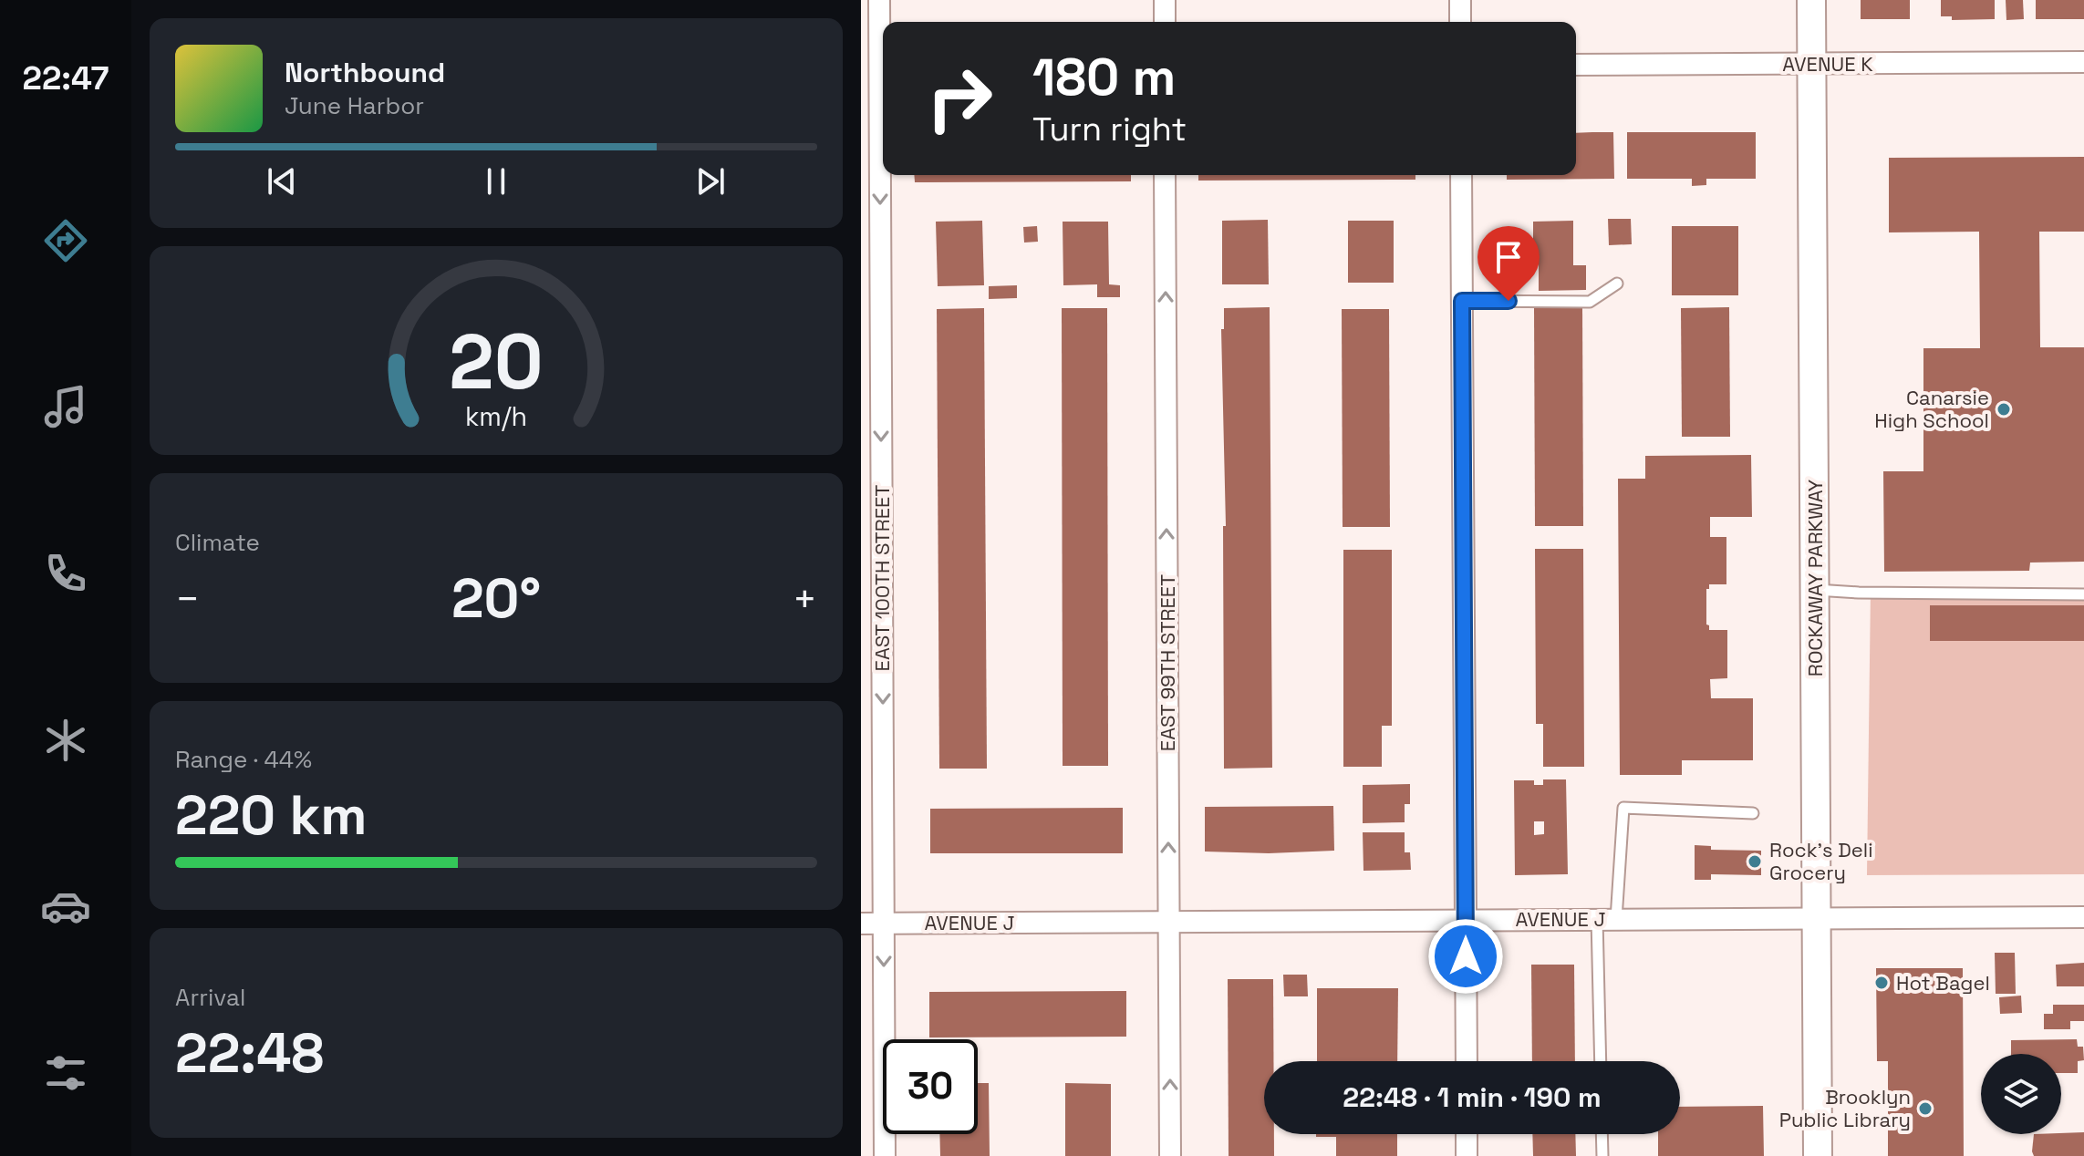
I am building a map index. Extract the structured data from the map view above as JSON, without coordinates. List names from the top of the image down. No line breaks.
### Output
{"streets":{"main road":["ROCKAWAY PARKWAY"],"street":["AVENUE K","EAST 100TH STREET","EAST 99TH STREET","AVENUE J"]},"crossings":[["AVENUE K","ROCKAWAY PARKWAY"],["EAST 100TH STREET","AVENUE J"],["ROCKAWAY PARKWAY","AVENUE J"],["EAST 99TH STREET","AVENUE J"]],"one_way":["EAST 100TH STREET","EAST 99TH STREET"],"places":["Canarsie High School","Rock's Deli Grocery","Hot Bagel","Brooklyn Public Library"],"page":{"tabs":"22:47","turn":["180 m","Turn right"],"song":["Northbound","June Harbor"],"tile":["Climate",["Range · 44%","220 km"],["Arrival","22:48"]],"heat":["−","20°","+"],"limit":"30","trip":"22:48 · 1 min · 190 m","gauge":["20","km/h"]}}
